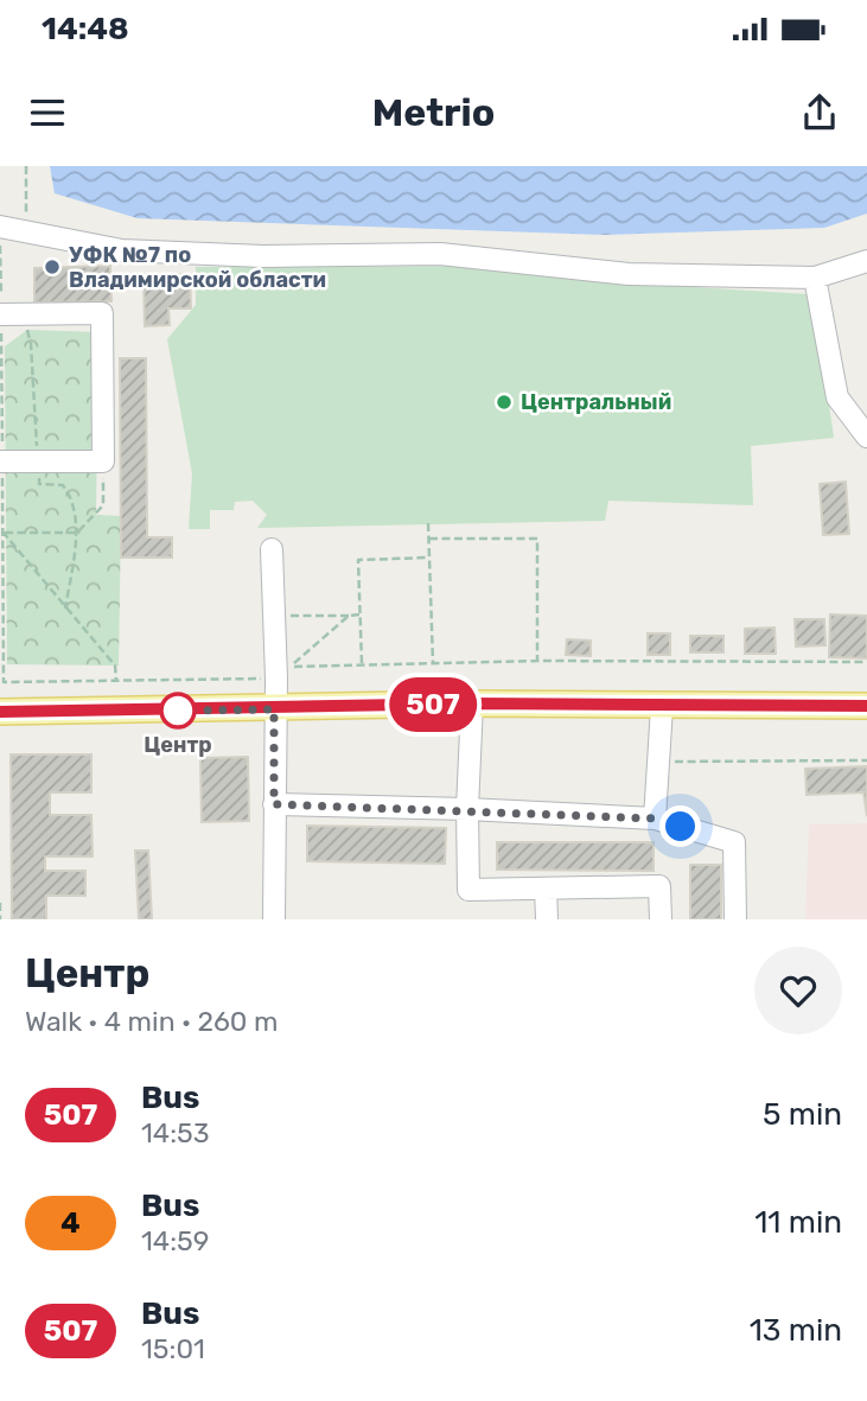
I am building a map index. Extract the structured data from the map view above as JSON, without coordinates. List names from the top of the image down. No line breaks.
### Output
{"places":["УФК №7 по Владимирской области","Центральный","Центр"],"lines":["bus line 507"],"page":{"status":"14:48","header":"Metrio","on_map":"507","heading":["Центр","Walk · 4 min · 260 m"],"list":[{"mark":"507","name":"Bus","note":"14:53","value":"5 min"},{"mark":"4","name":"Bus","note":"14:59","value":"11 min"},{"mark":"507","name":"Bus","note":"15:01","value":"13 min"}]}}
